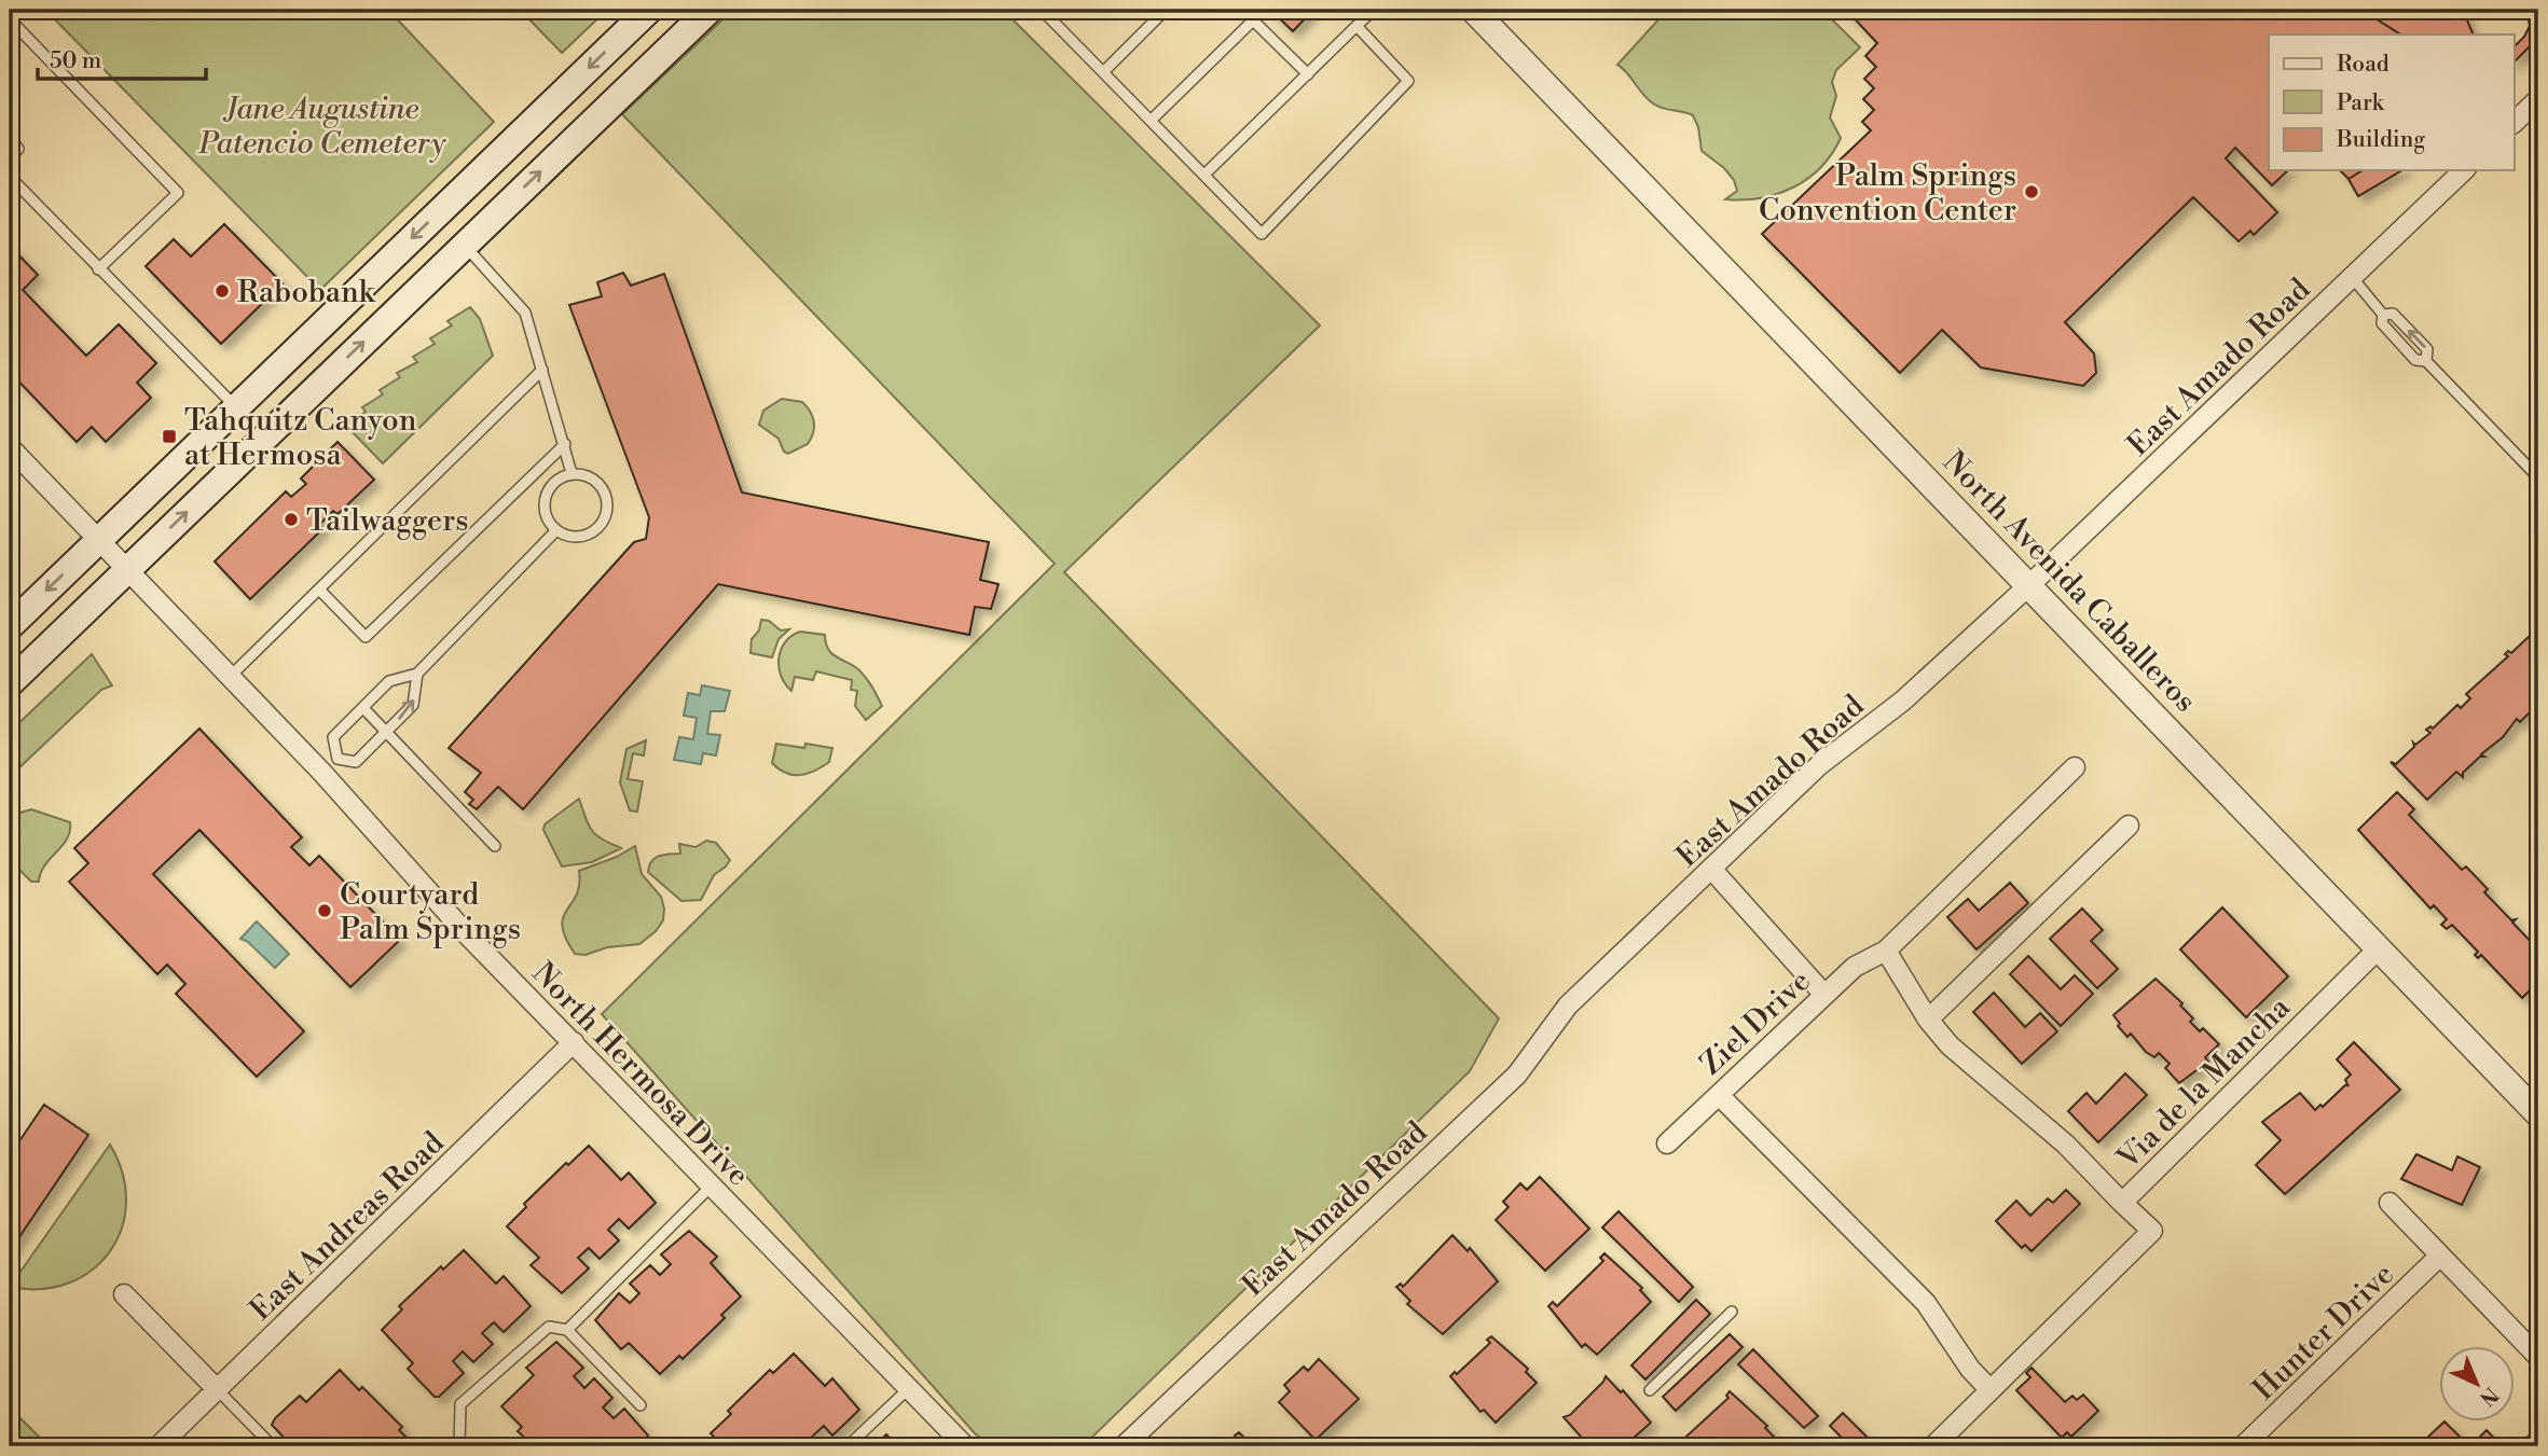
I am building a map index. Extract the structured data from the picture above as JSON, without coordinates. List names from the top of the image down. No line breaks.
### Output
{"streets":{"street":["East Amado Road","North Avenida Caballeros","Ziel Drive","North Hermosa Drive","Via de la Mancha","East Andreas Road","Hunter Drive"]},"crossings":[["East Amado Road","North Avenida Caballeros"],["North Avenida Caballeros","Via de la Mancha"],["North Hermosa Drive","East Andreas Road"]],"parks":["Jane Augustine Patencio Cemetery"],"places":{"other":["Palm Springs Convention Center","Rabobank","Tailwaggers","Courtyard Palm Springs"],"transit":["Tahquitz Canyon at Hermosa"]},"legend":["Road","Park","Building"],"scale_bar":"50 m","north":"bottom right"}
